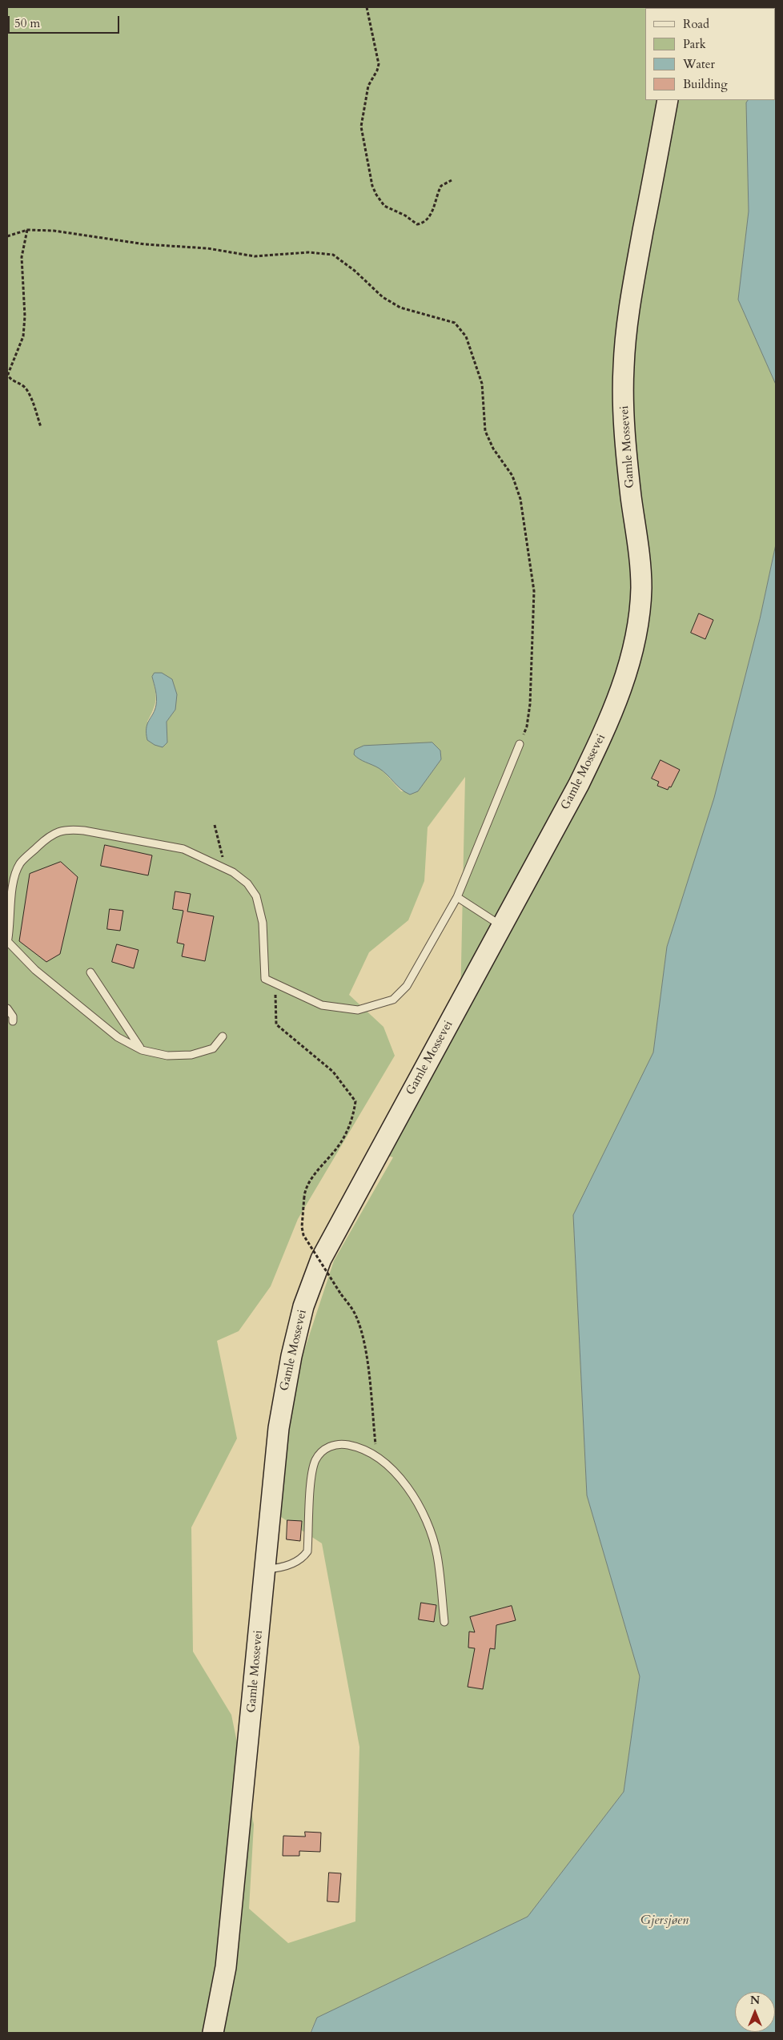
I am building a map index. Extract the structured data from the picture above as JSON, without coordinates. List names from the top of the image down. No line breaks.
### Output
{"streets":{"main road":["Gamle Mossevei"]},"water":["Gjersjøen"],"legend":["Road","Park","Water","Building"],"scale_bar":"50 m","north":"top"}
